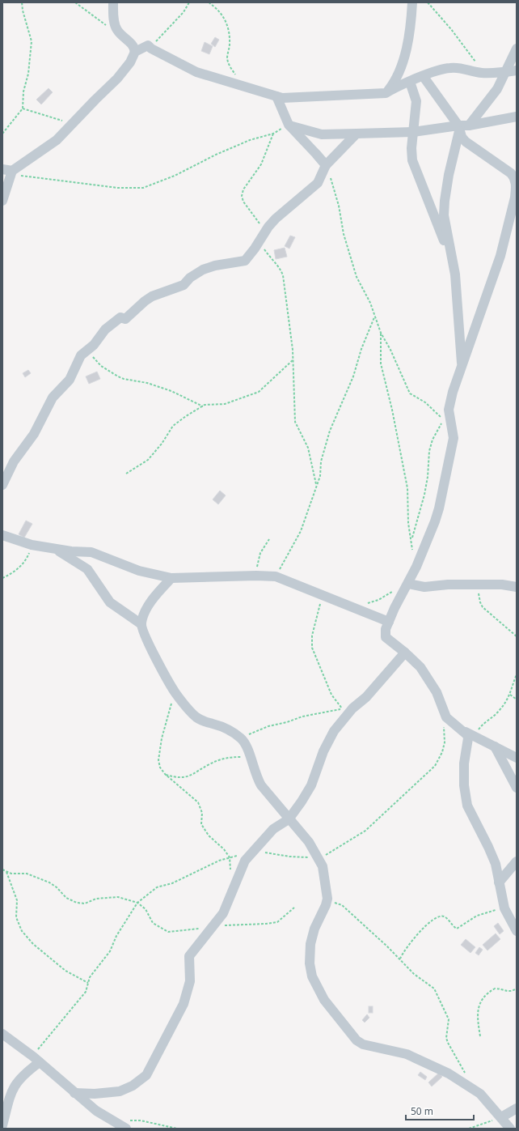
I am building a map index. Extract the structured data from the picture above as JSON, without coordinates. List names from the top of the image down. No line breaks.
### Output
{"scale_bar":"50 m"}
